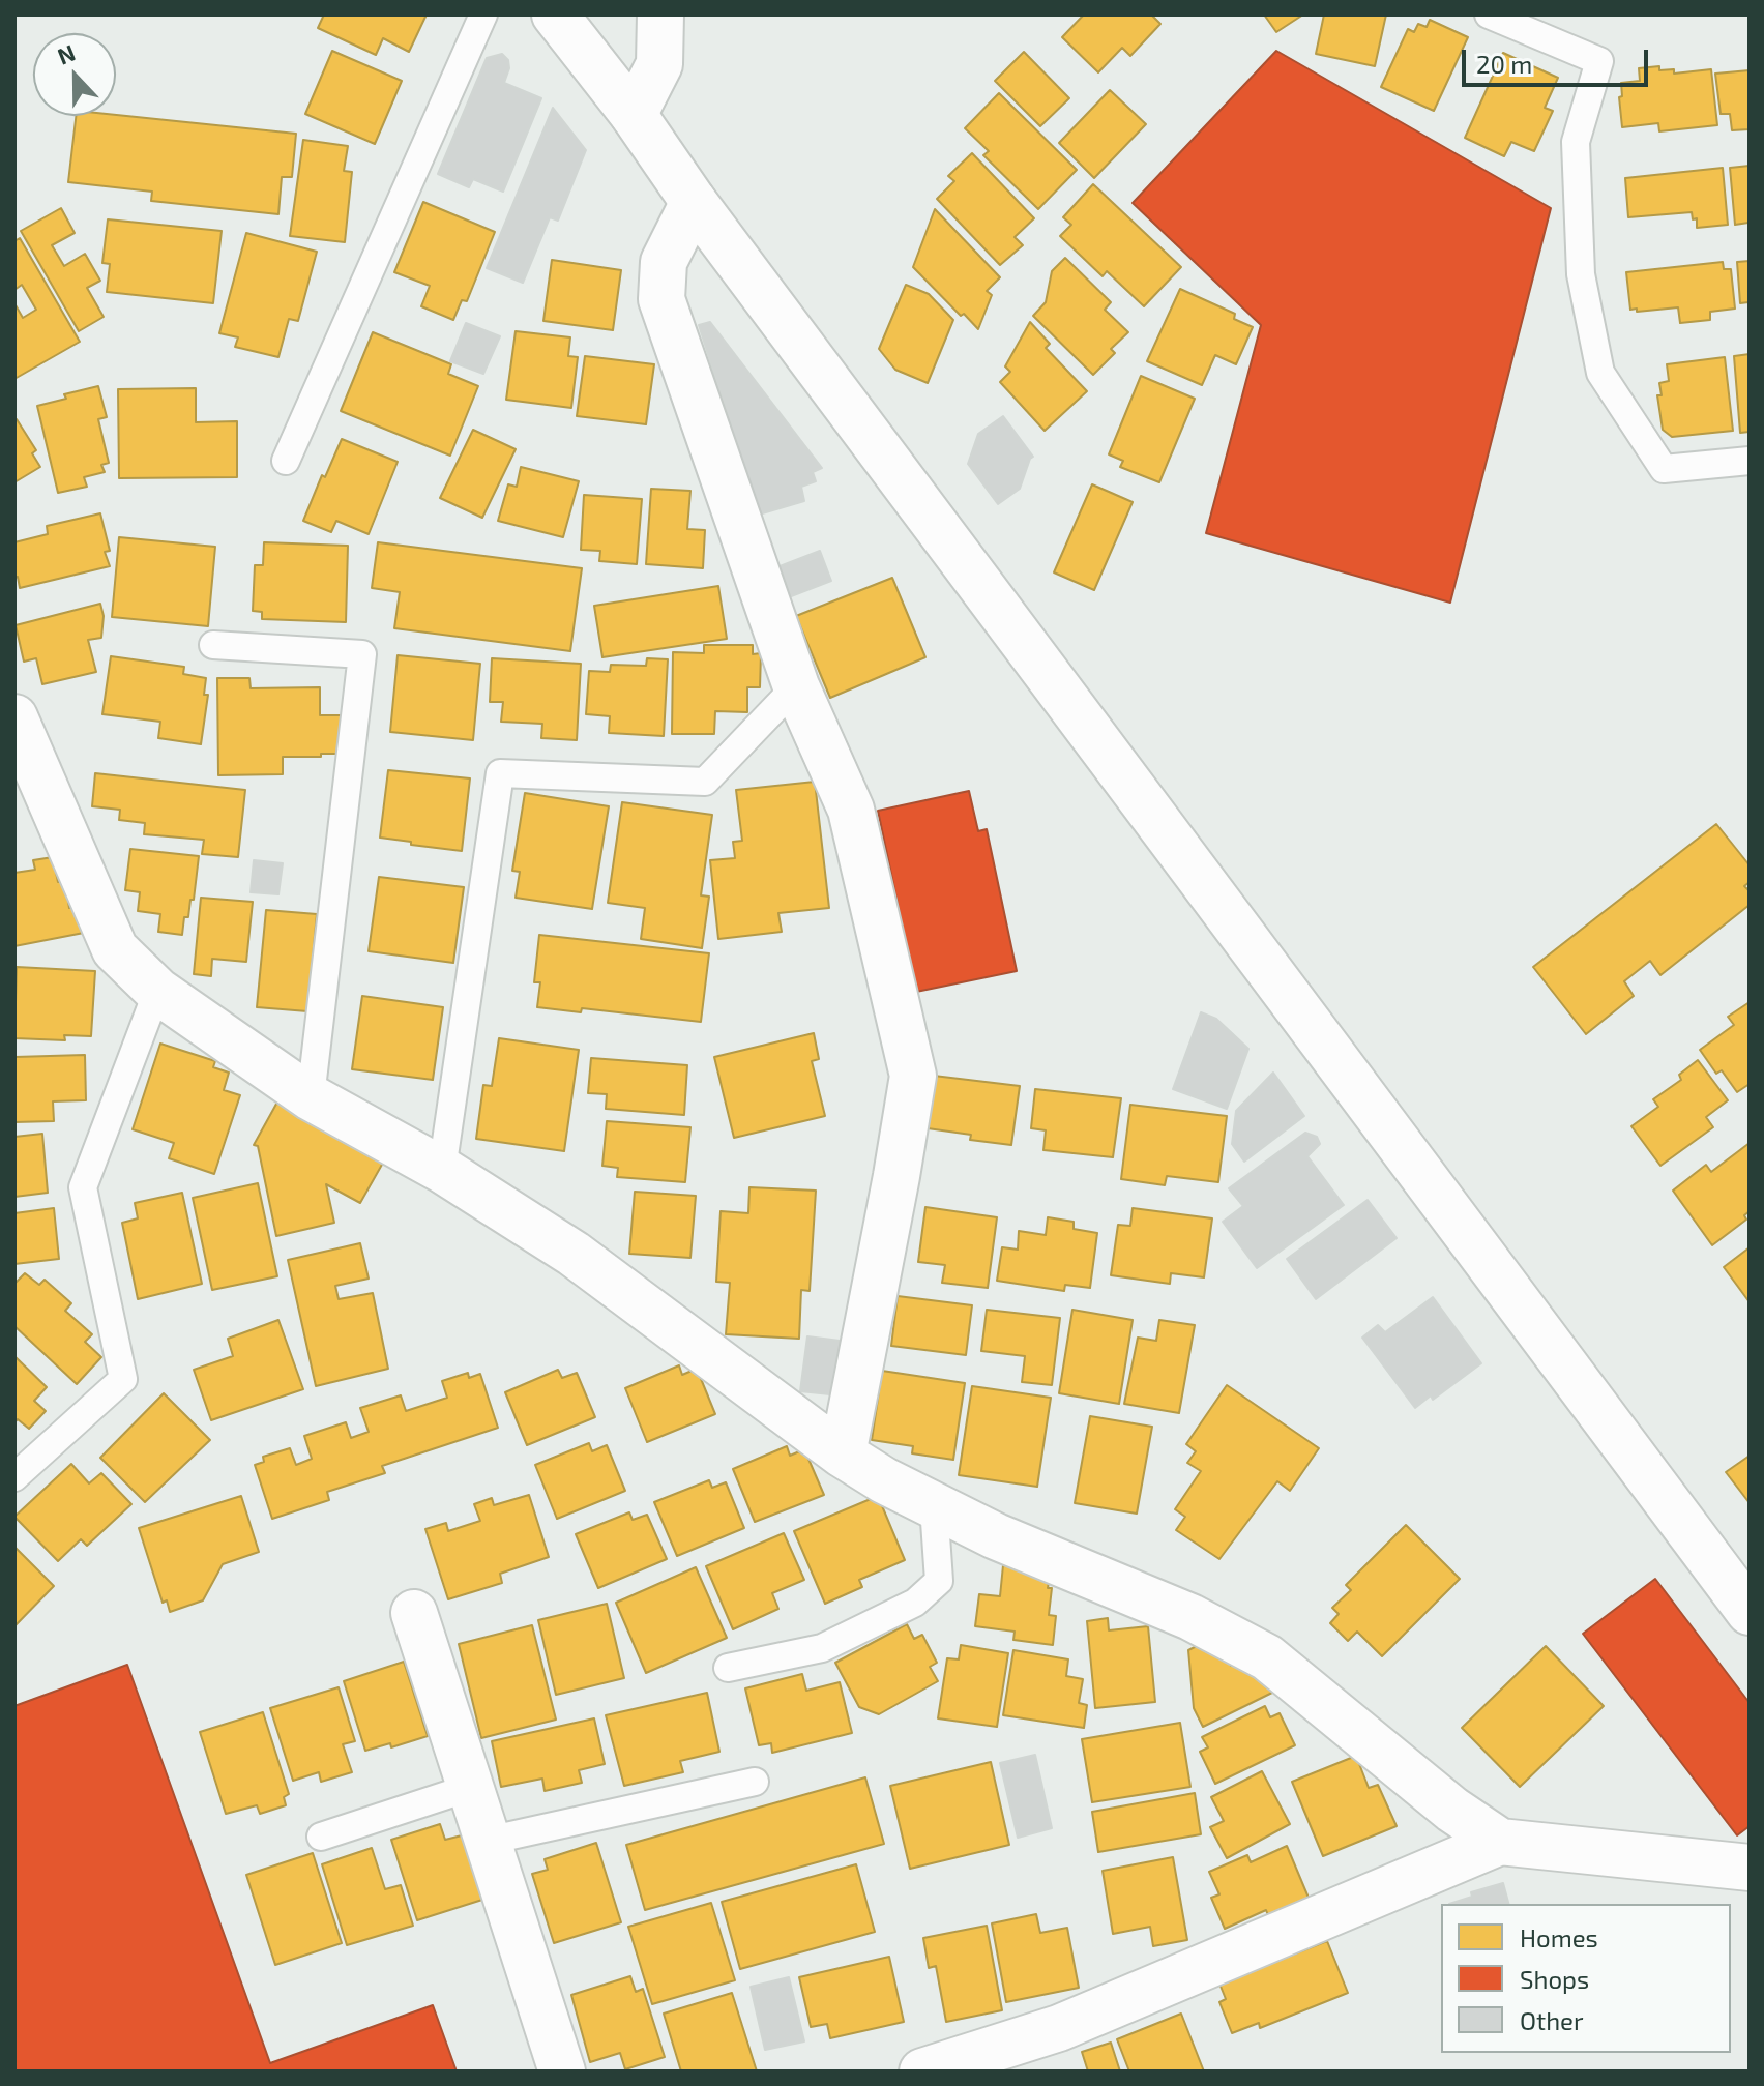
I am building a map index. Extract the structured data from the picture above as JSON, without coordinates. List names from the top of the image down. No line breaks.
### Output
{"legend":["Homes","Shops","Other"],"scale_bar":"20 m","north":"top"}
